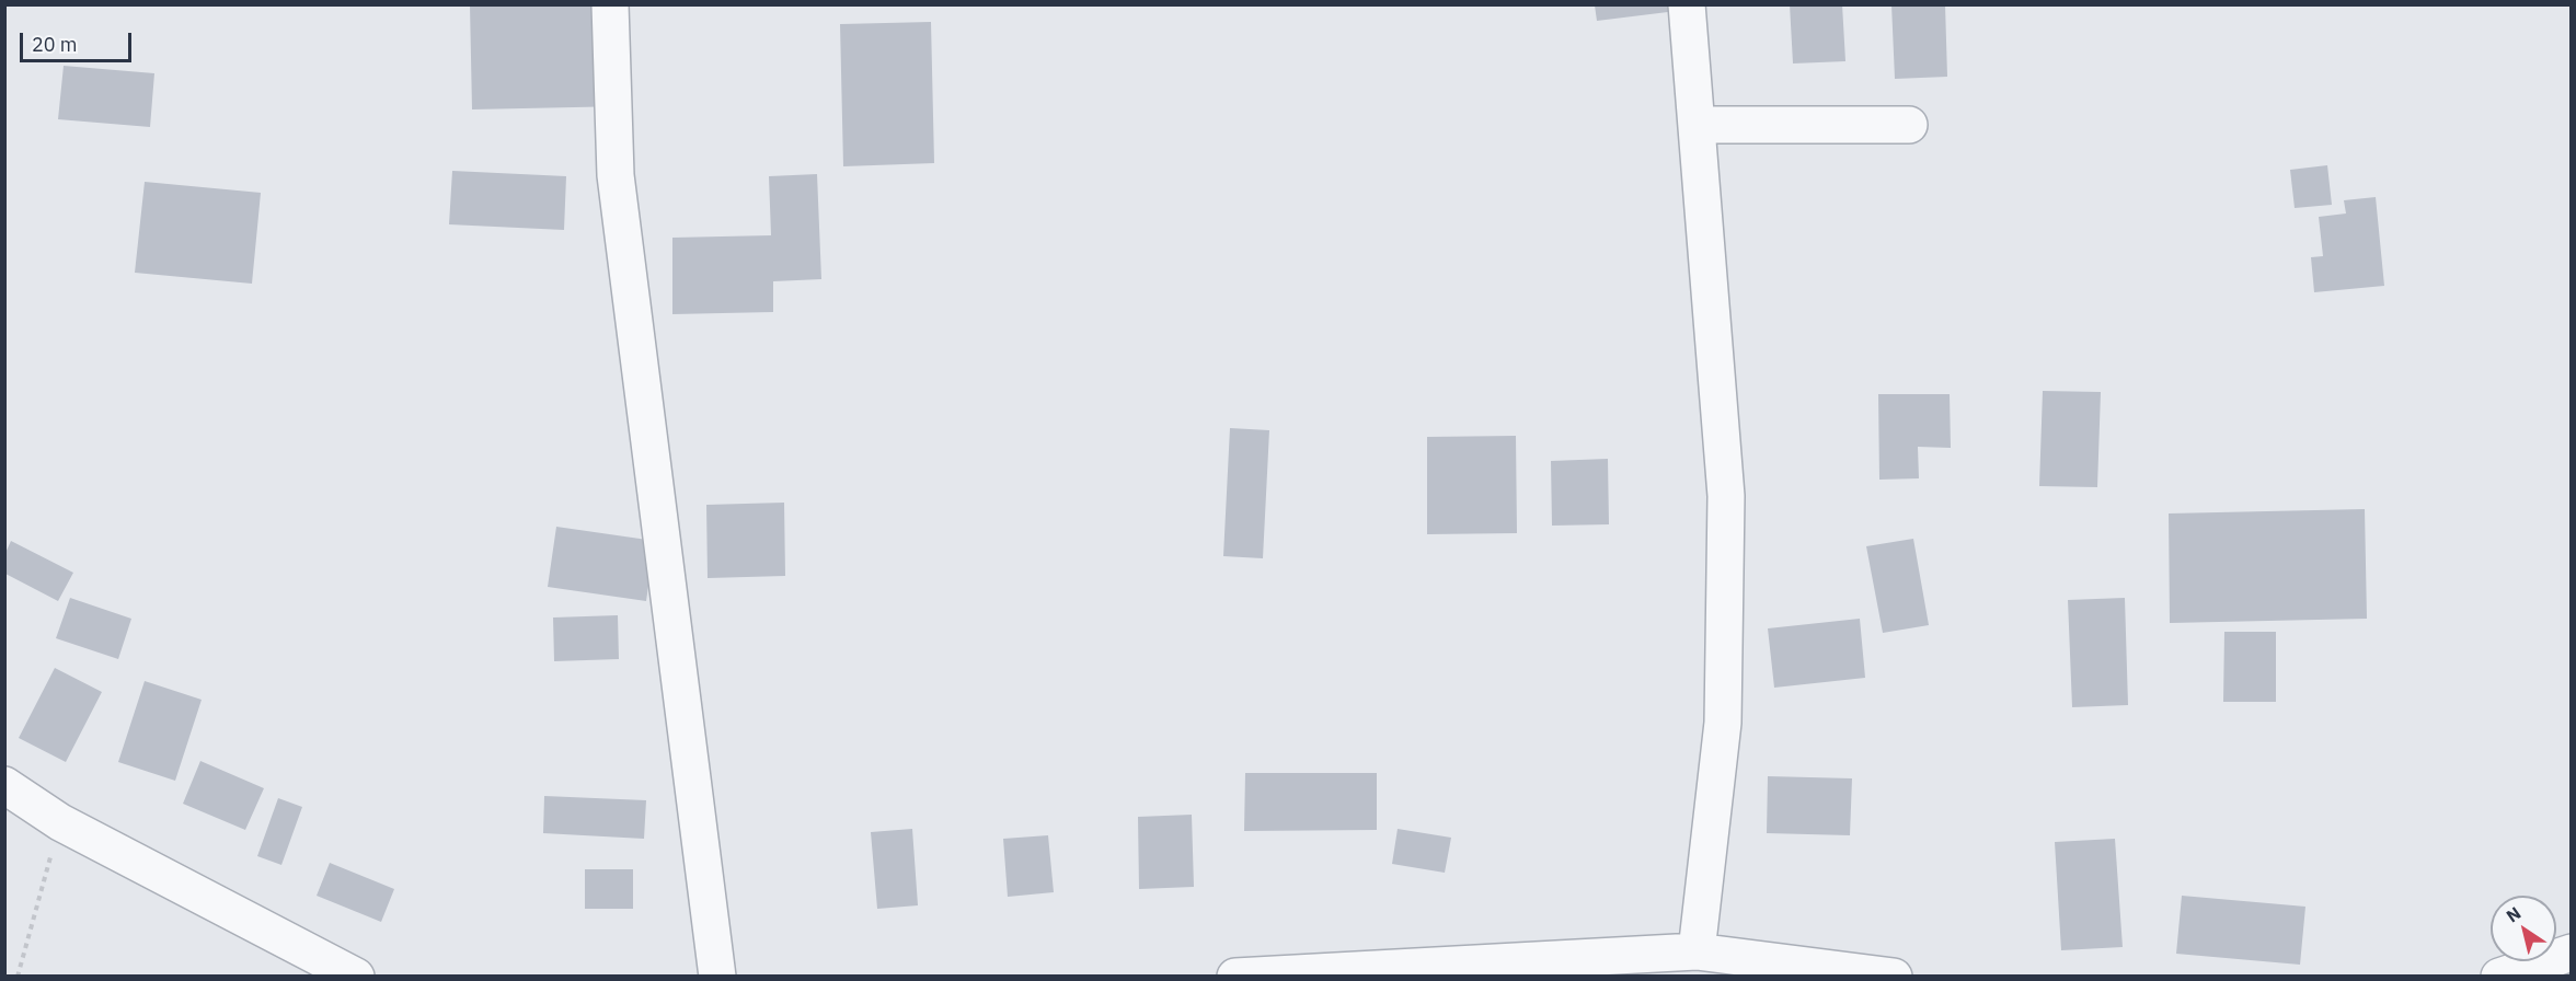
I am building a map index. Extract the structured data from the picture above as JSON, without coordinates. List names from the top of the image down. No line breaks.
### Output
{"scale_bar":"20 m","north":"top left"}
